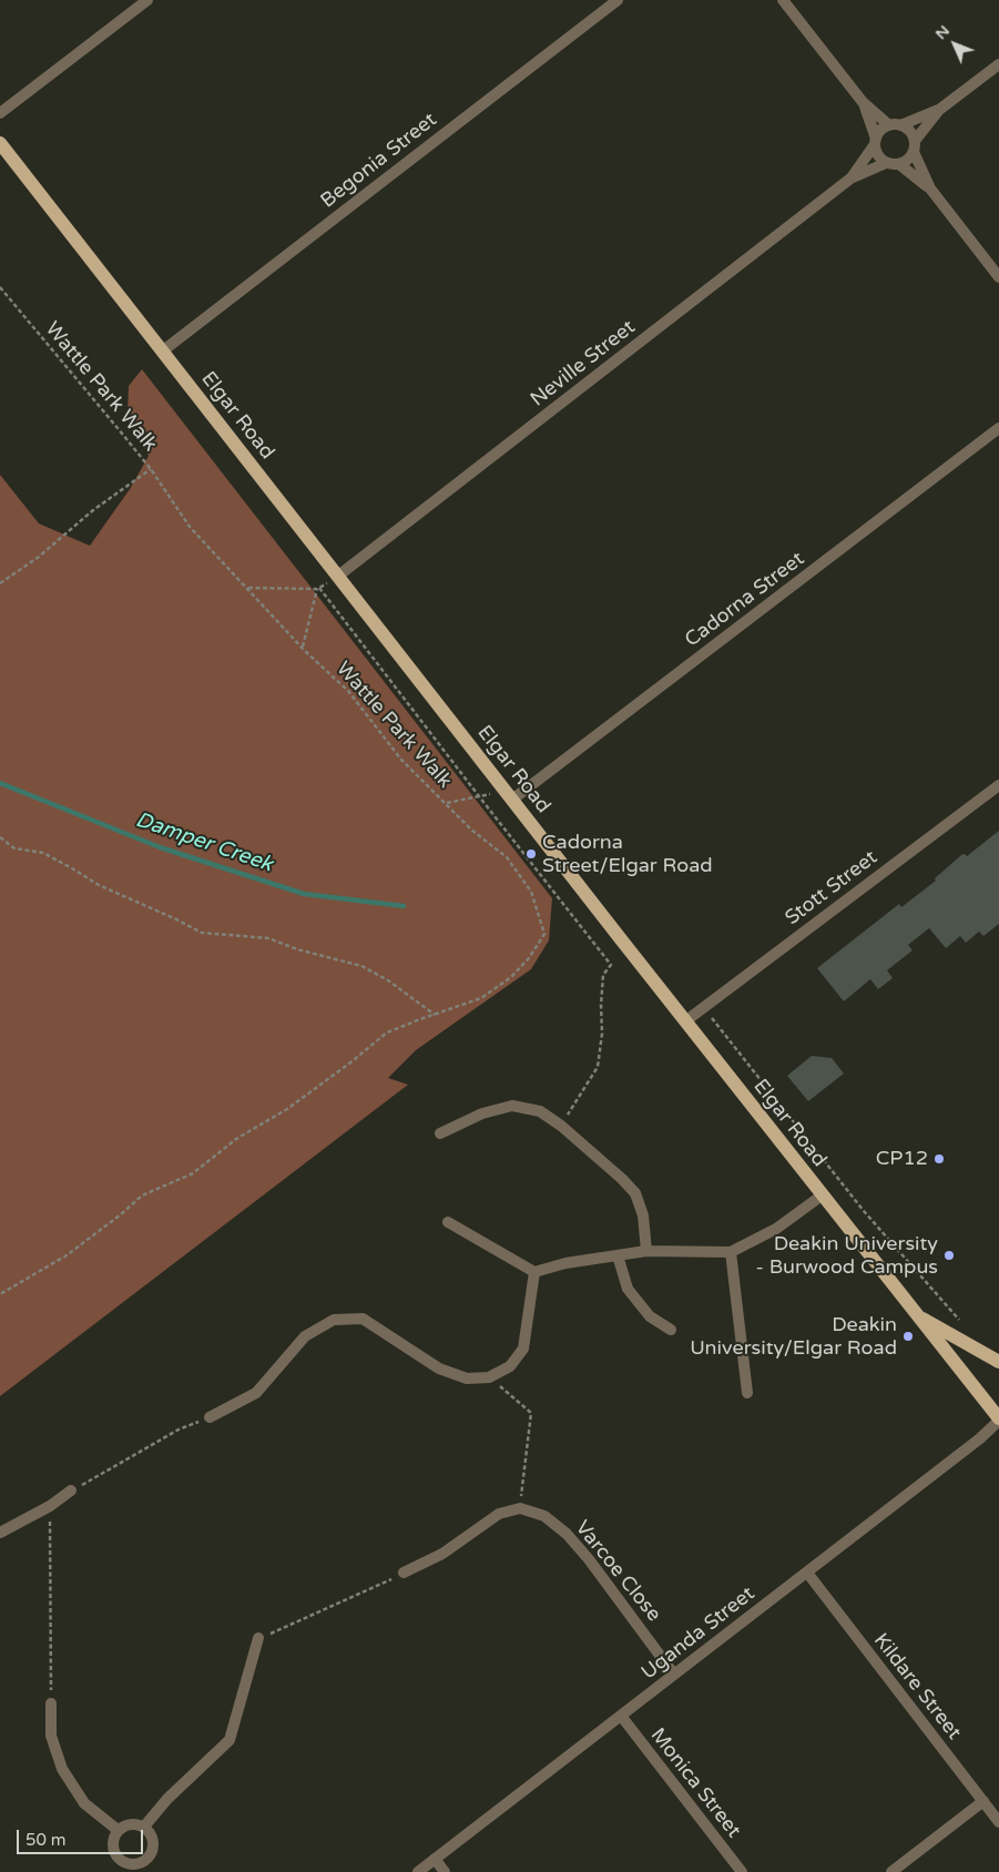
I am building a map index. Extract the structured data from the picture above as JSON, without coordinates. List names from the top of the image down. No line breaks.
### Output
{"streets":{"main road":["Elgar Road"],"street":["Begonia Street","Neville Street","Cadorna Street","Stott Street","Varcoe Close","Uganda Street","Kildare Street","Monica Street"],"path":["Wattle Park Walk"]},"crossings":[["Begonia Street","Elgar Road"],["Neville Street","Elgar Road"],["Elgar Road","Cadorna Street"],["Elgar Road","Stott Street"],["Elgar Road","Uganda Street"],["Varcoe Close","Uganda Street"],["Uganda Street","Kildare Street"],["Uganda Street","Monica Street"]],"water":["Damper Creek"],"places":["Cadorna Street/Elgar Road","CP12","Deakin University - Burwood Campus","Deakin University/Elgar Road"],"scale_bar":"50 m","north":"top left"}
